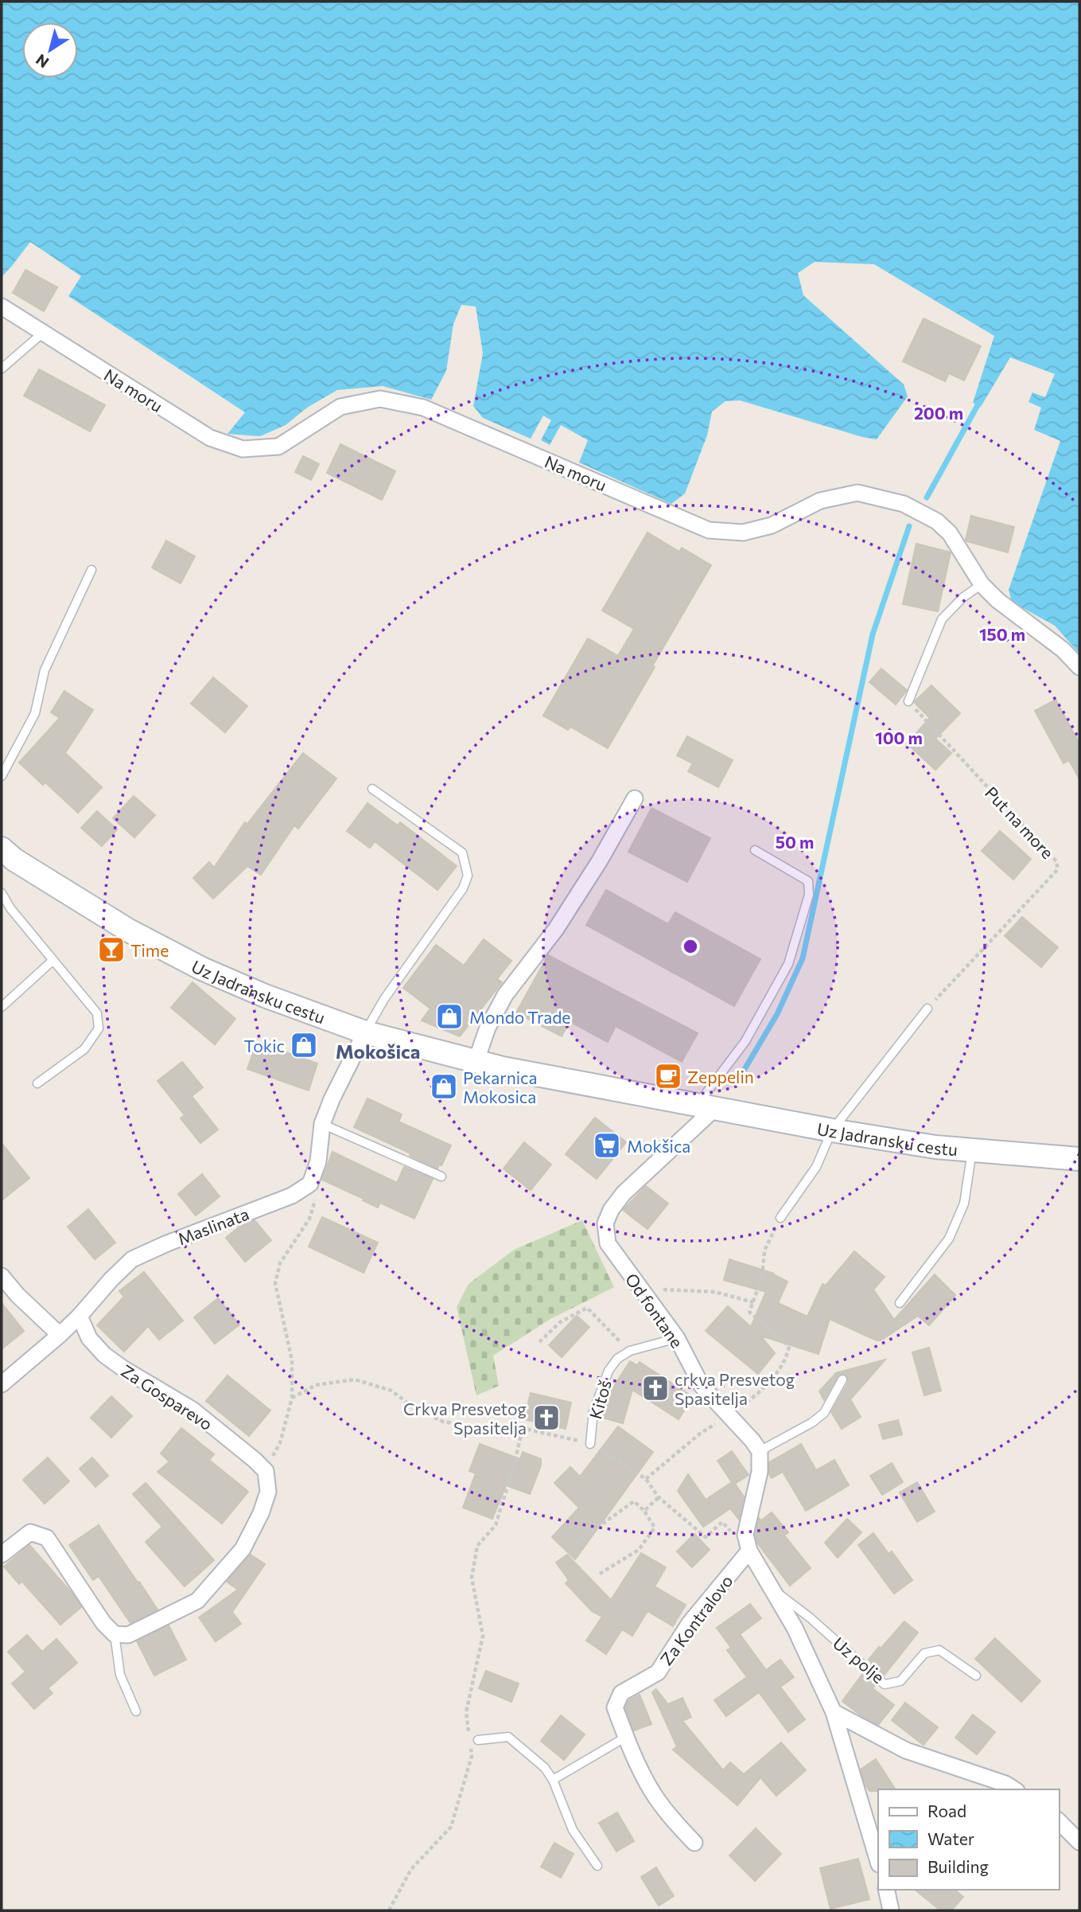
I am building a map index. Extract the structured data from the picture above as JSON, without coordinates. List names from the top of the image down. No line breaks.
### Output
{"streets":{"main road":["Uz Jadransku cestu"],"street":["Na moru","Maslinata","Od fontane","Za Gosparevo","Za Kontralovo"],"lane":["Kitoš","Uz polje"],"path":["Put na more"]},"crossings":[["Uz Jadransku cestu","Od fontane"],["Maslinata","Za Gosparevo"],["Od fontane","Kitoš"]],"districts":["Mokošica"],"places":{"bar":["Time"],"shop":["Mondo Trade","Tokic","Pekarnica Mokosica"],"cafe":["Zeppelin"],"supermarket":["Mokšica"],"church":["crkva Presvetog Spasitelja","Crkva Presvetog Spasitelja"]},"legend":["Road","Water","Building"],"north":"bottom left","rings":["200 m","150 m","100 m","50 m"]}
